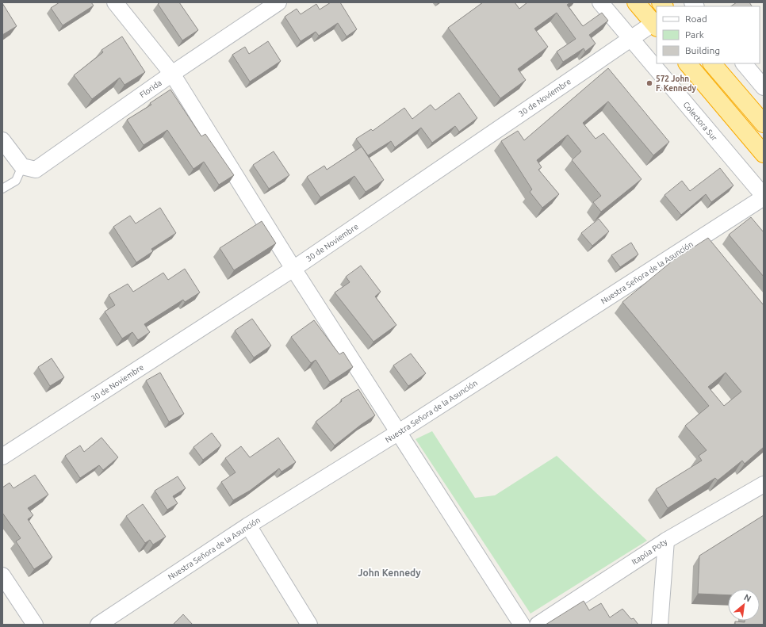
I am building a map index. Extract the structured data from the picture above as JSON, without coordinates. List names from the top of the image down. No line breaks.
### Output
{"streets":{"street":["Florida","30 de Noviembre","Colectora Sur","Nuestra Señora de la Asunción","Itapúa Poty"]},"crossings":[["30 de Noviembre","Colectora Sur"],["Colectora Sur","Nuestra Señora de la Asunción"]],"districts":["John Kennedy"],"places":["572 John F. Kennedy"],"legend":["Road","Park","Building"],"north":"top right"}
